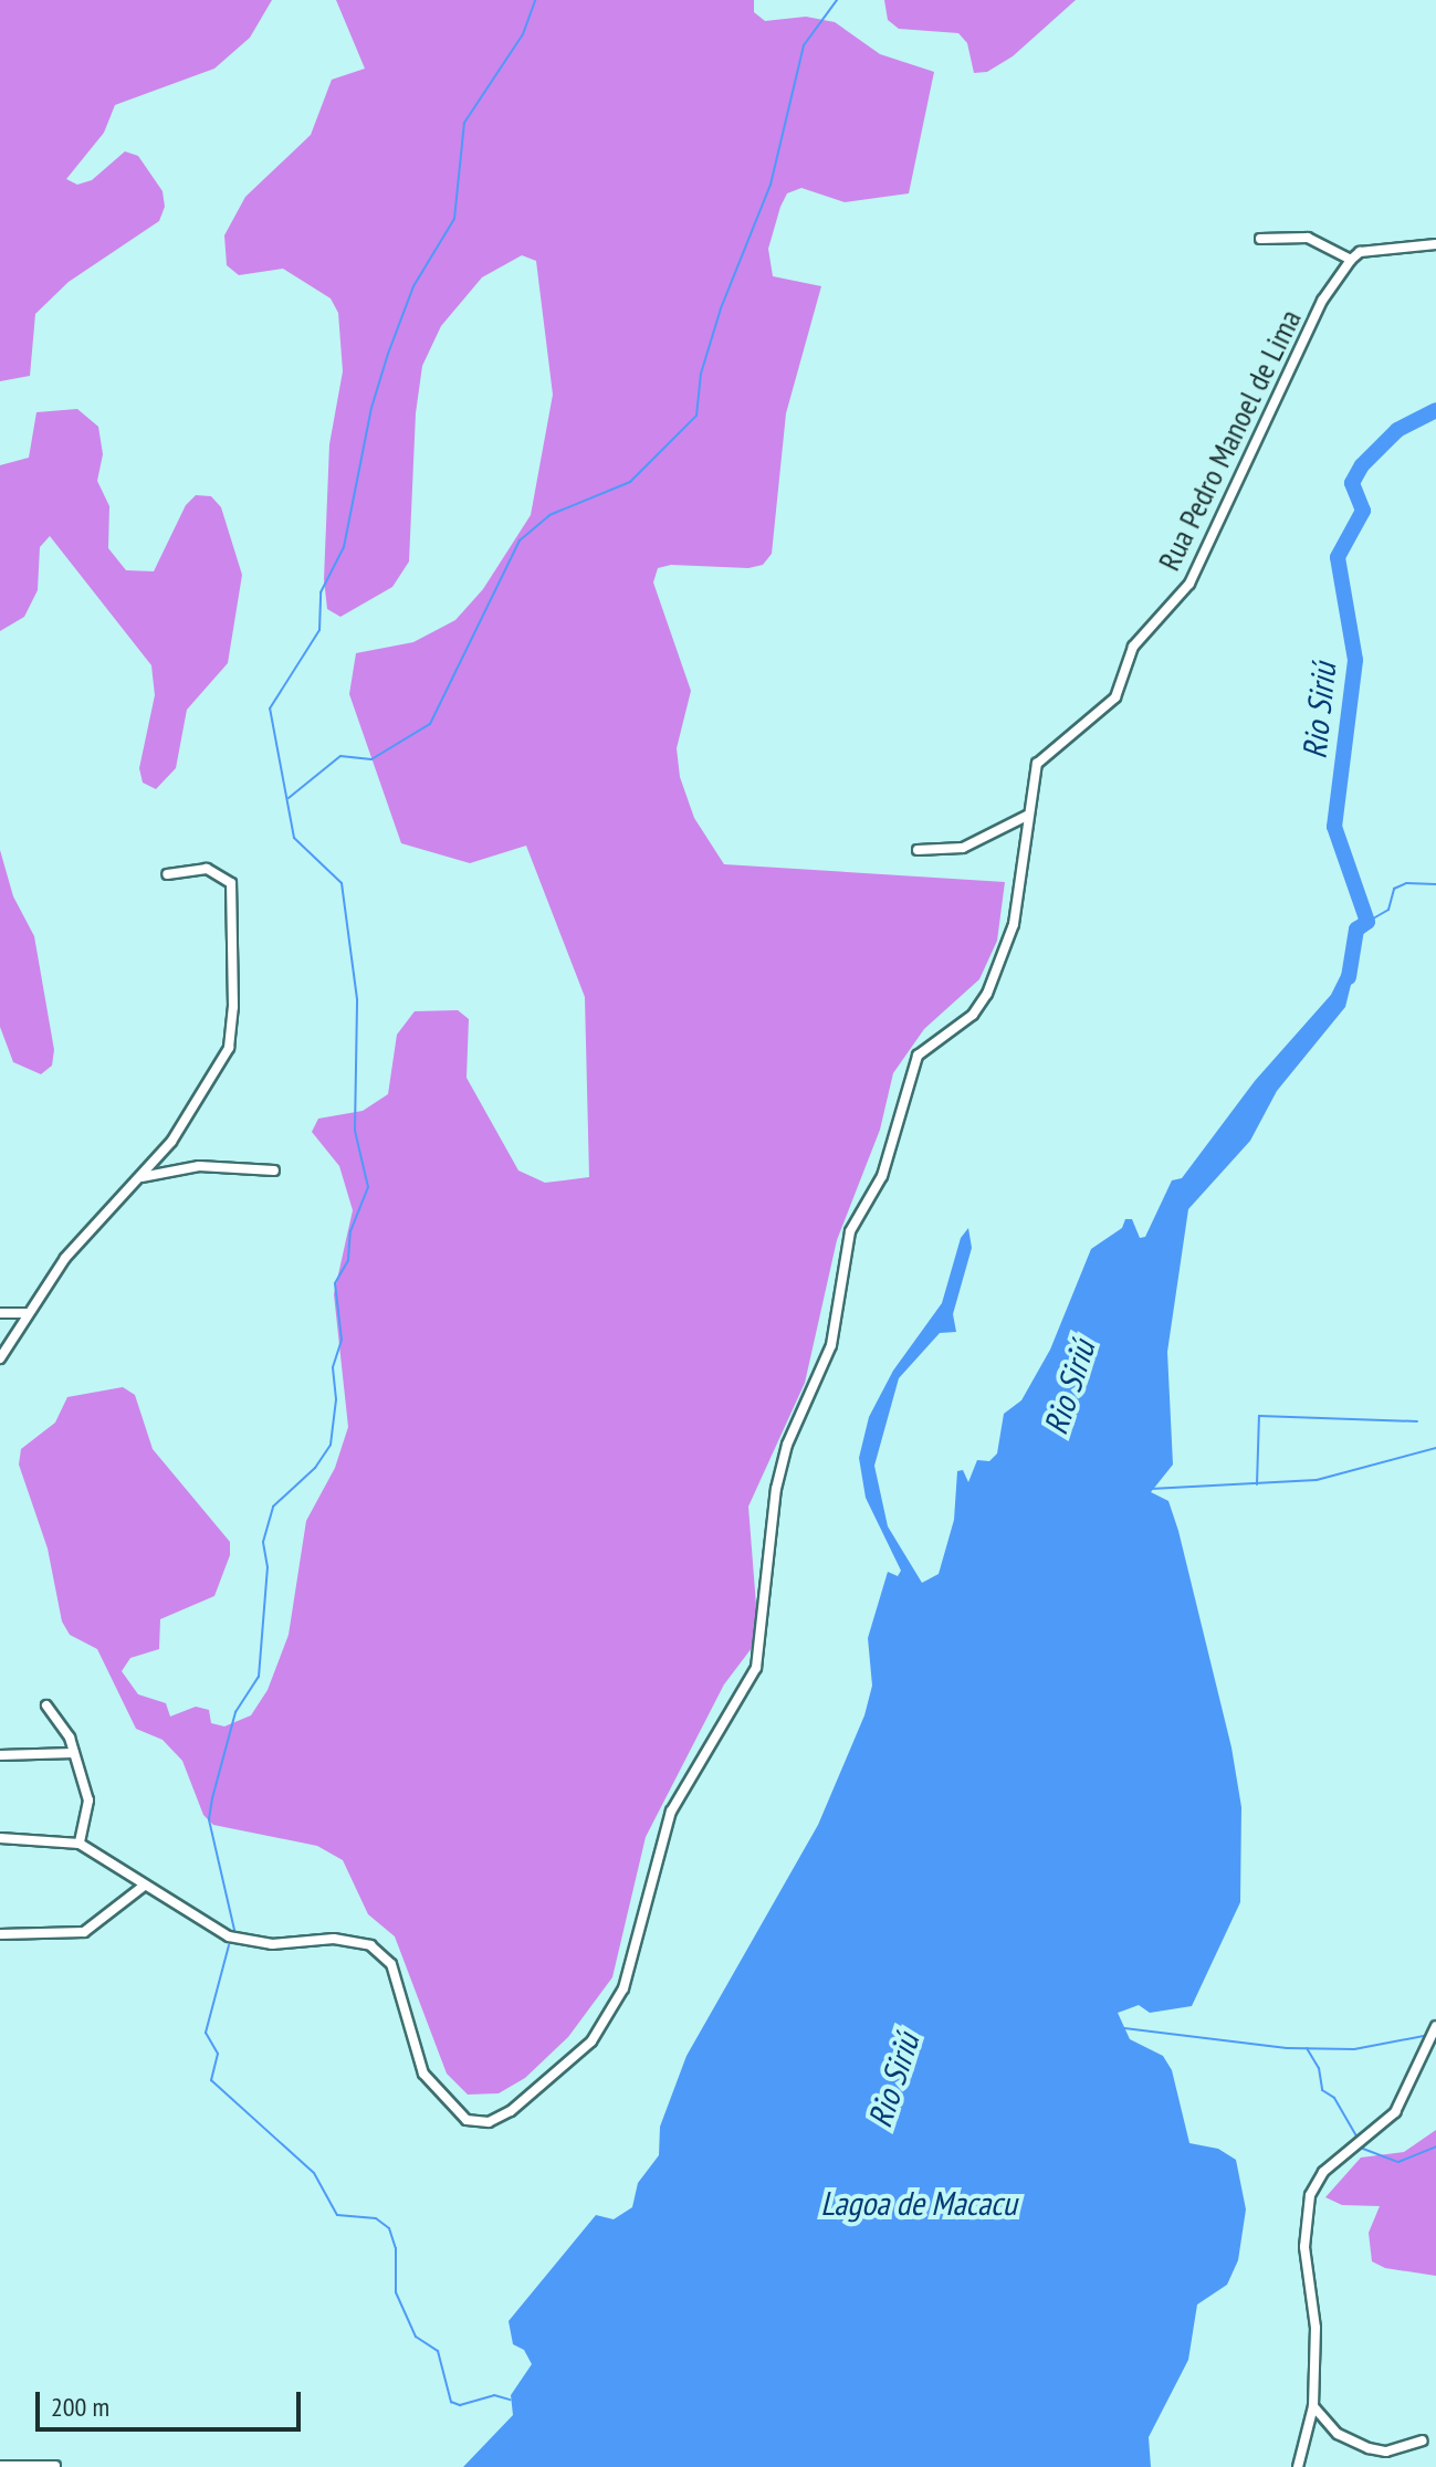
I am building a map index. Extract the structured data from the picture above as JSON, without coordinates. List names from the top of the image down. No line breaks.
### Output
{"streets":{"street":["Rua Pedro Manoel de Lima"]},"water":["Rio Siriú","Lagoa de Macacu"],"scale_bar":"200 m"}
